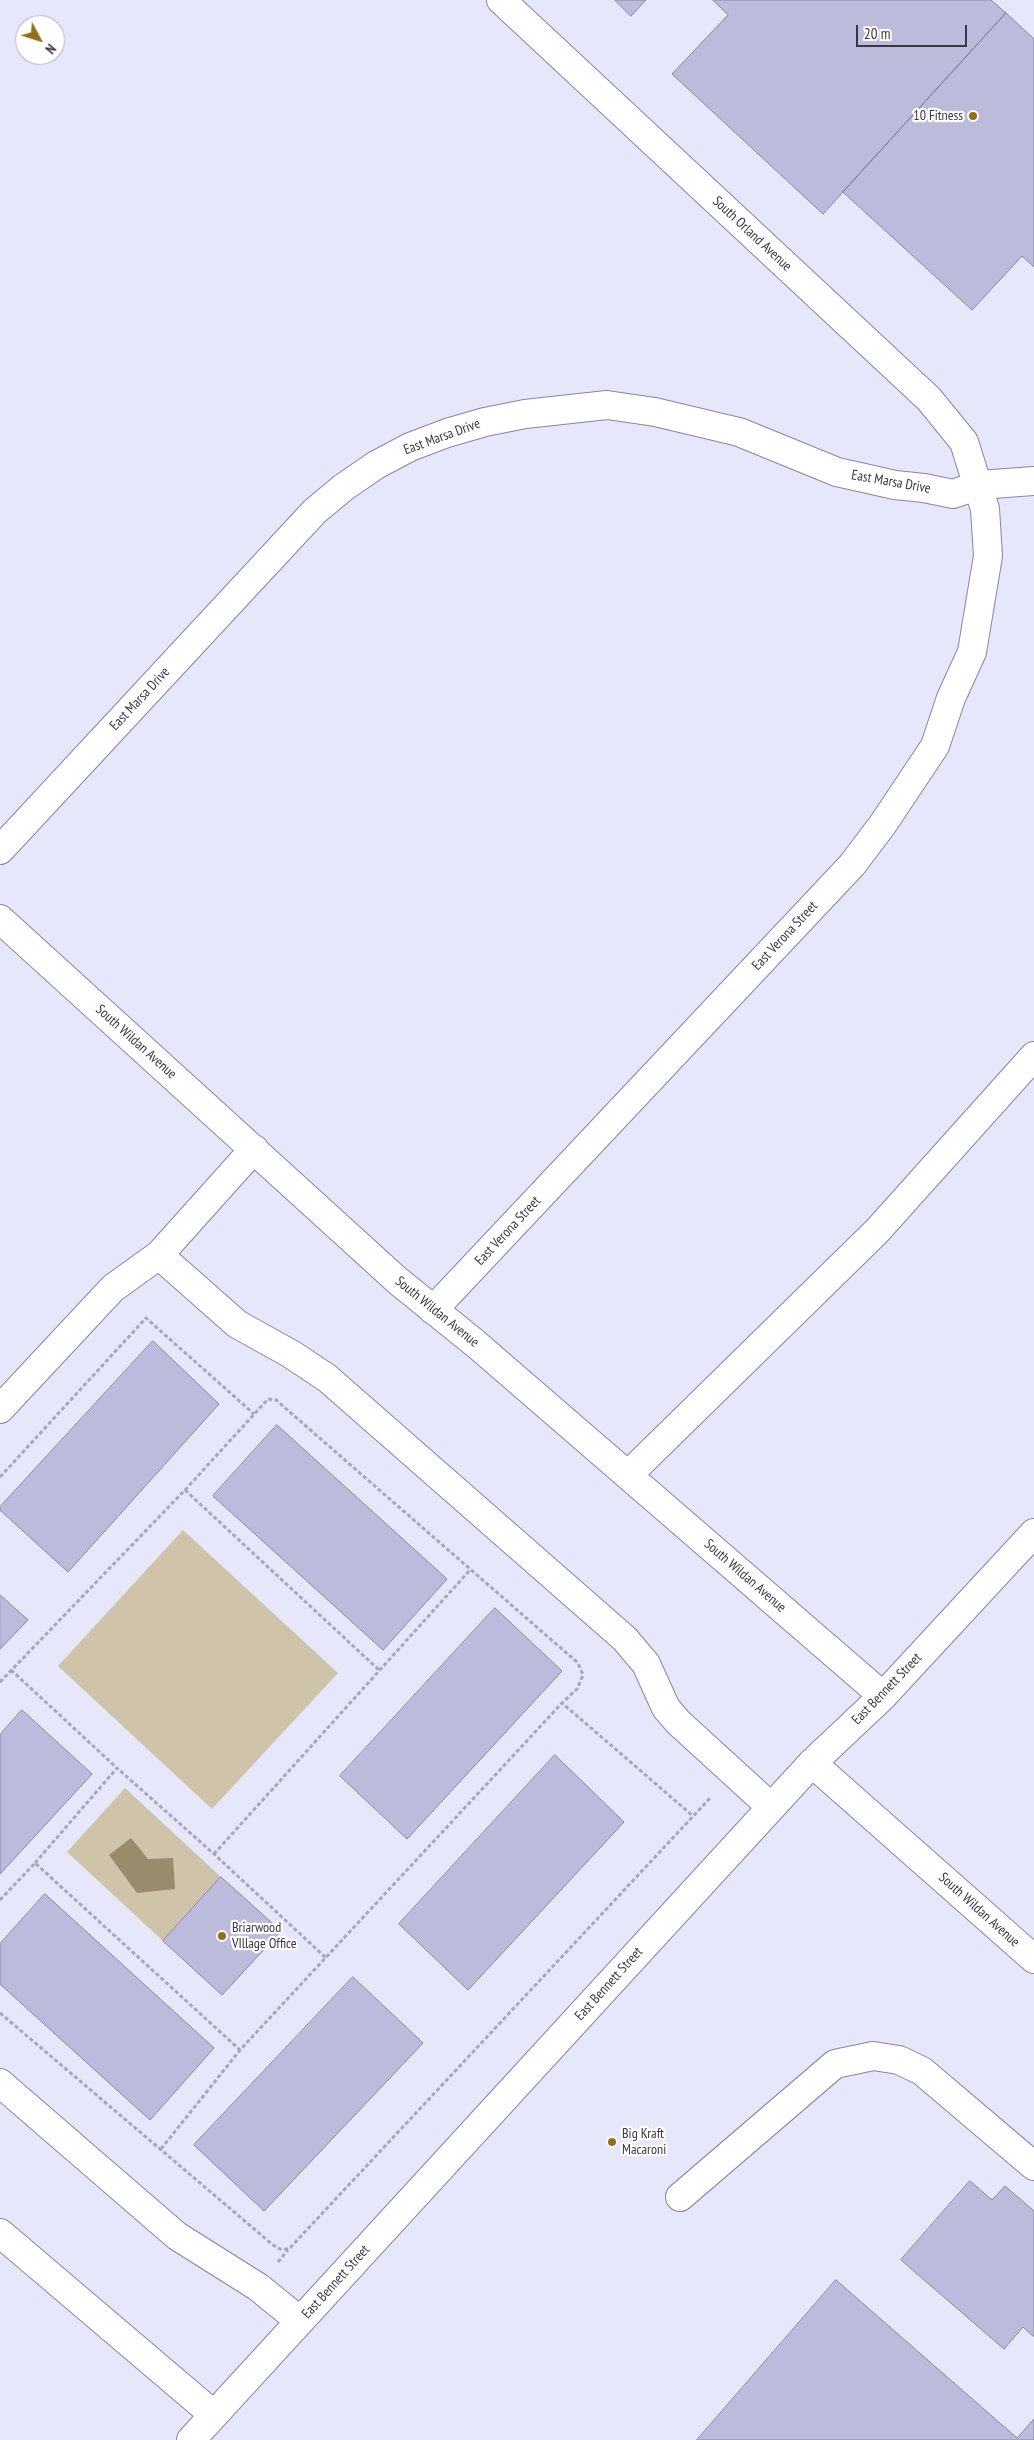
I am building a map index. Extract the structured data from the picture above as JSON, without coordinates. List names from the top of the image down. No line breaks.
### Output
{"streets":{"street":["South Orland Avenue","East Marsa Drive","East Verona Street","South Wildan Avenue","East Bennett Street"]},"crossings":[["South Orland Avenue","East Marsa Drive"],["South Orland Avenue","East Verona Street"],["East Marsa Drive","East Verona Street"],["East Verona Street","South Wildan Avenue"],["South Wildan Avenue","East Bennett Street"]],"places":["10 Fitness","Briarwood VIllage Office","Big Kraft Macaroni"],"scale_bar":"20 m","north":"bottom right"}
